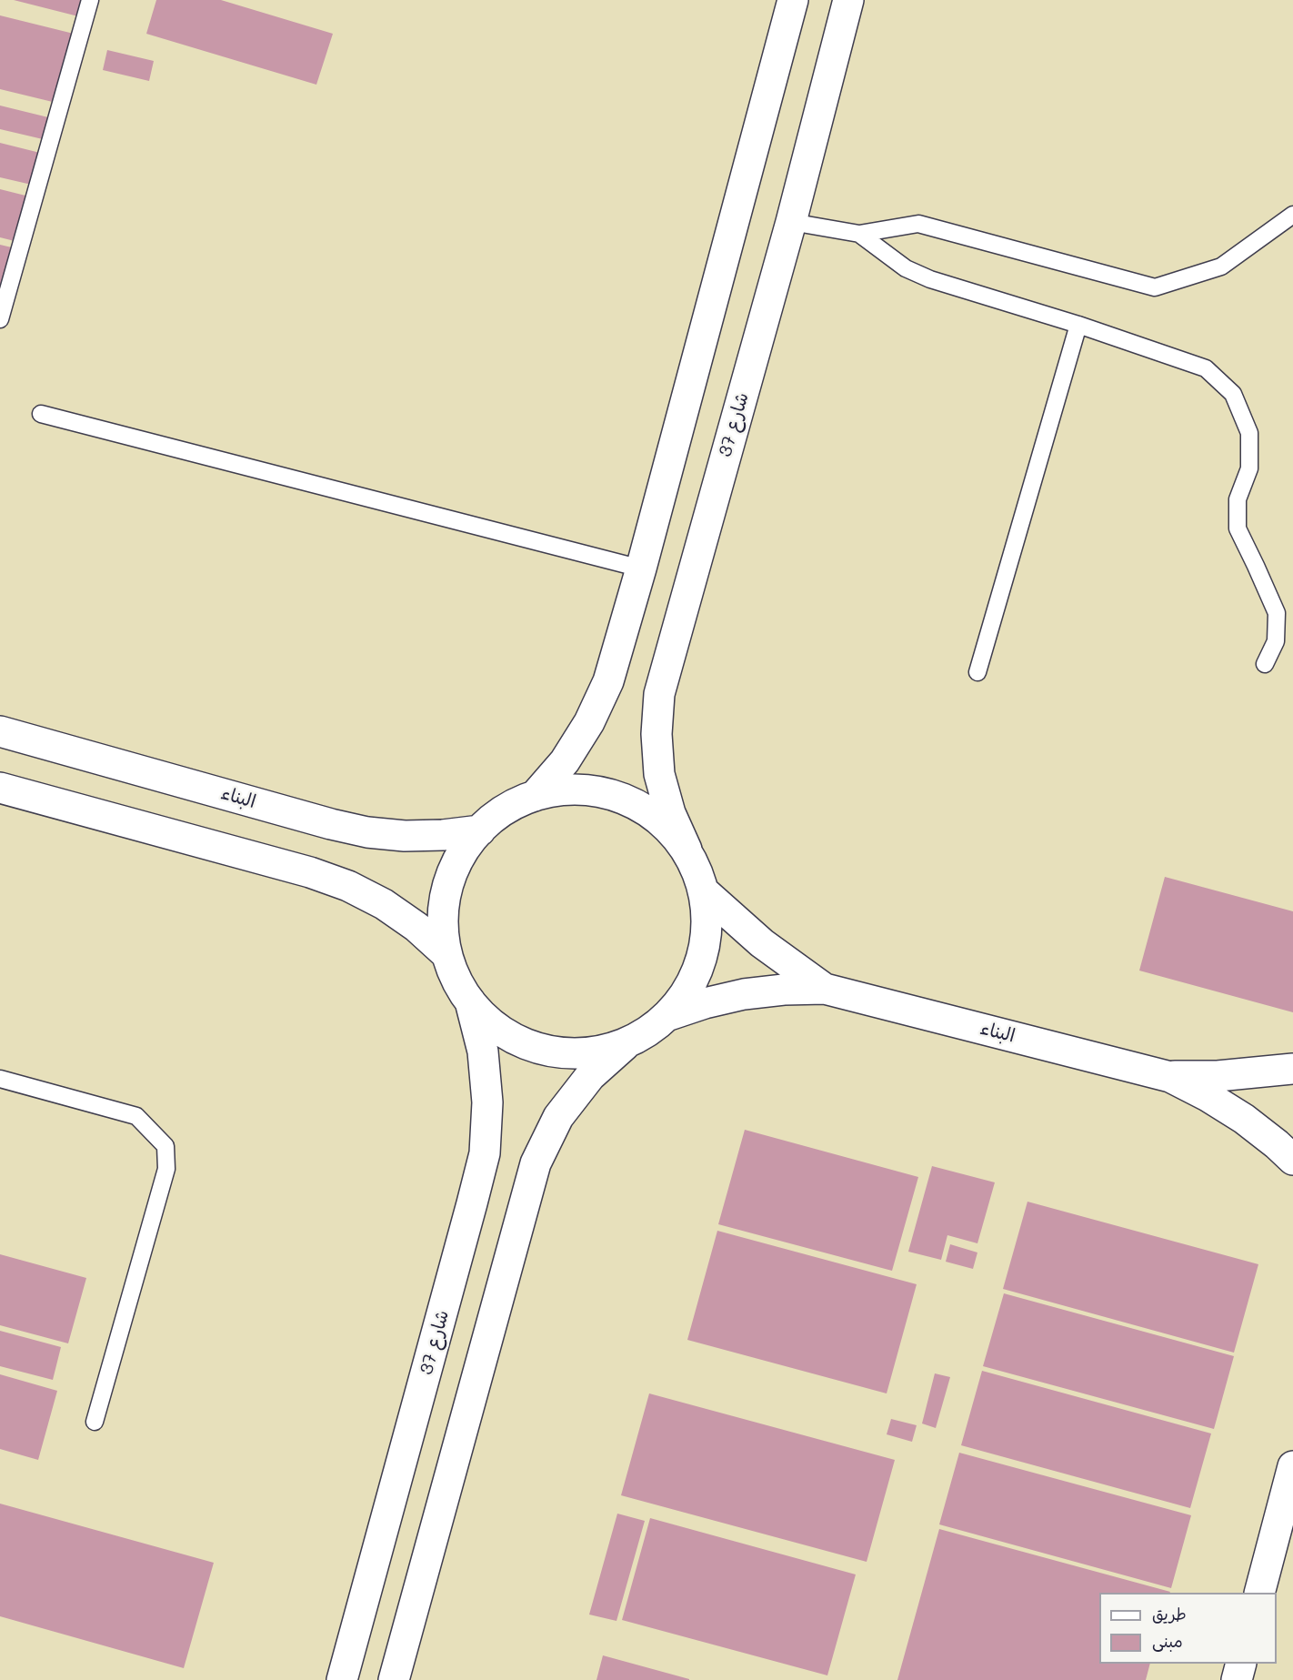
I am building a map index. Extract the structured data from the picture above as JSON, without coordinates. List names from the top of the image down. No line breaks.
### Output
{"streets":{"street":["شارع 37","البناء"]},"legend":["طريق","مبنى"]}
